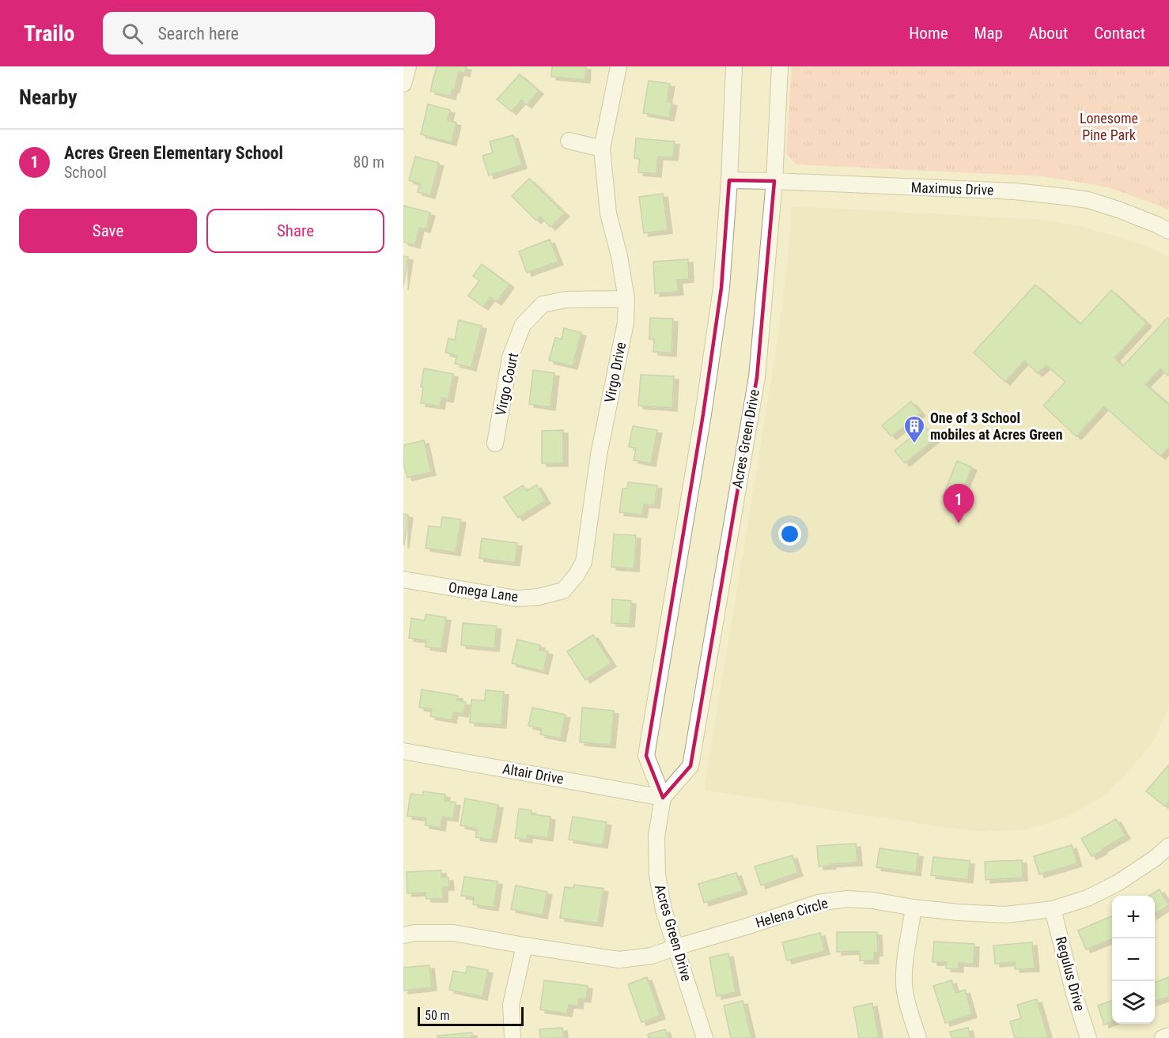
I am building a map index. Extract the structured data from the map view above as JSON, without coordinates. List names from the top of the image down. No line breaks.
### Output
{"streets":{"street":["Maximus Drive","Virgo Drive","Virgo Court","Acres Green Drive","Omega Lane","Altair Drive","Helena Circle","Regulus Drive"]},"crossings":[["Maximus Drive","Acres Green Drive"],["Virgo Drive","Virgo Court"],["Virgo Drive","Omega Lane"],["Acres Green Drive","Altair Drive"],["Acres Green Drive","Helena Circle"],["Helena Circle","Regulus Drive"]],"parks":["Lonesome Pine Park"],"places":{"building":["One of 3 School mobiles at Acres Green"]},"scale_bar":"50 m","page":{"header":"Trailo","search":"Search here","nav":["Home","Map","About","Contact"],"heading":"Nearby","list":[{"mark":"1","name":"Acres Green Elementary School","note":"School","value":"80 m"}],"buttons":["Save","Share"],"pins":"1","map_buttons":["+","−"],"scale":"50 m"}}
